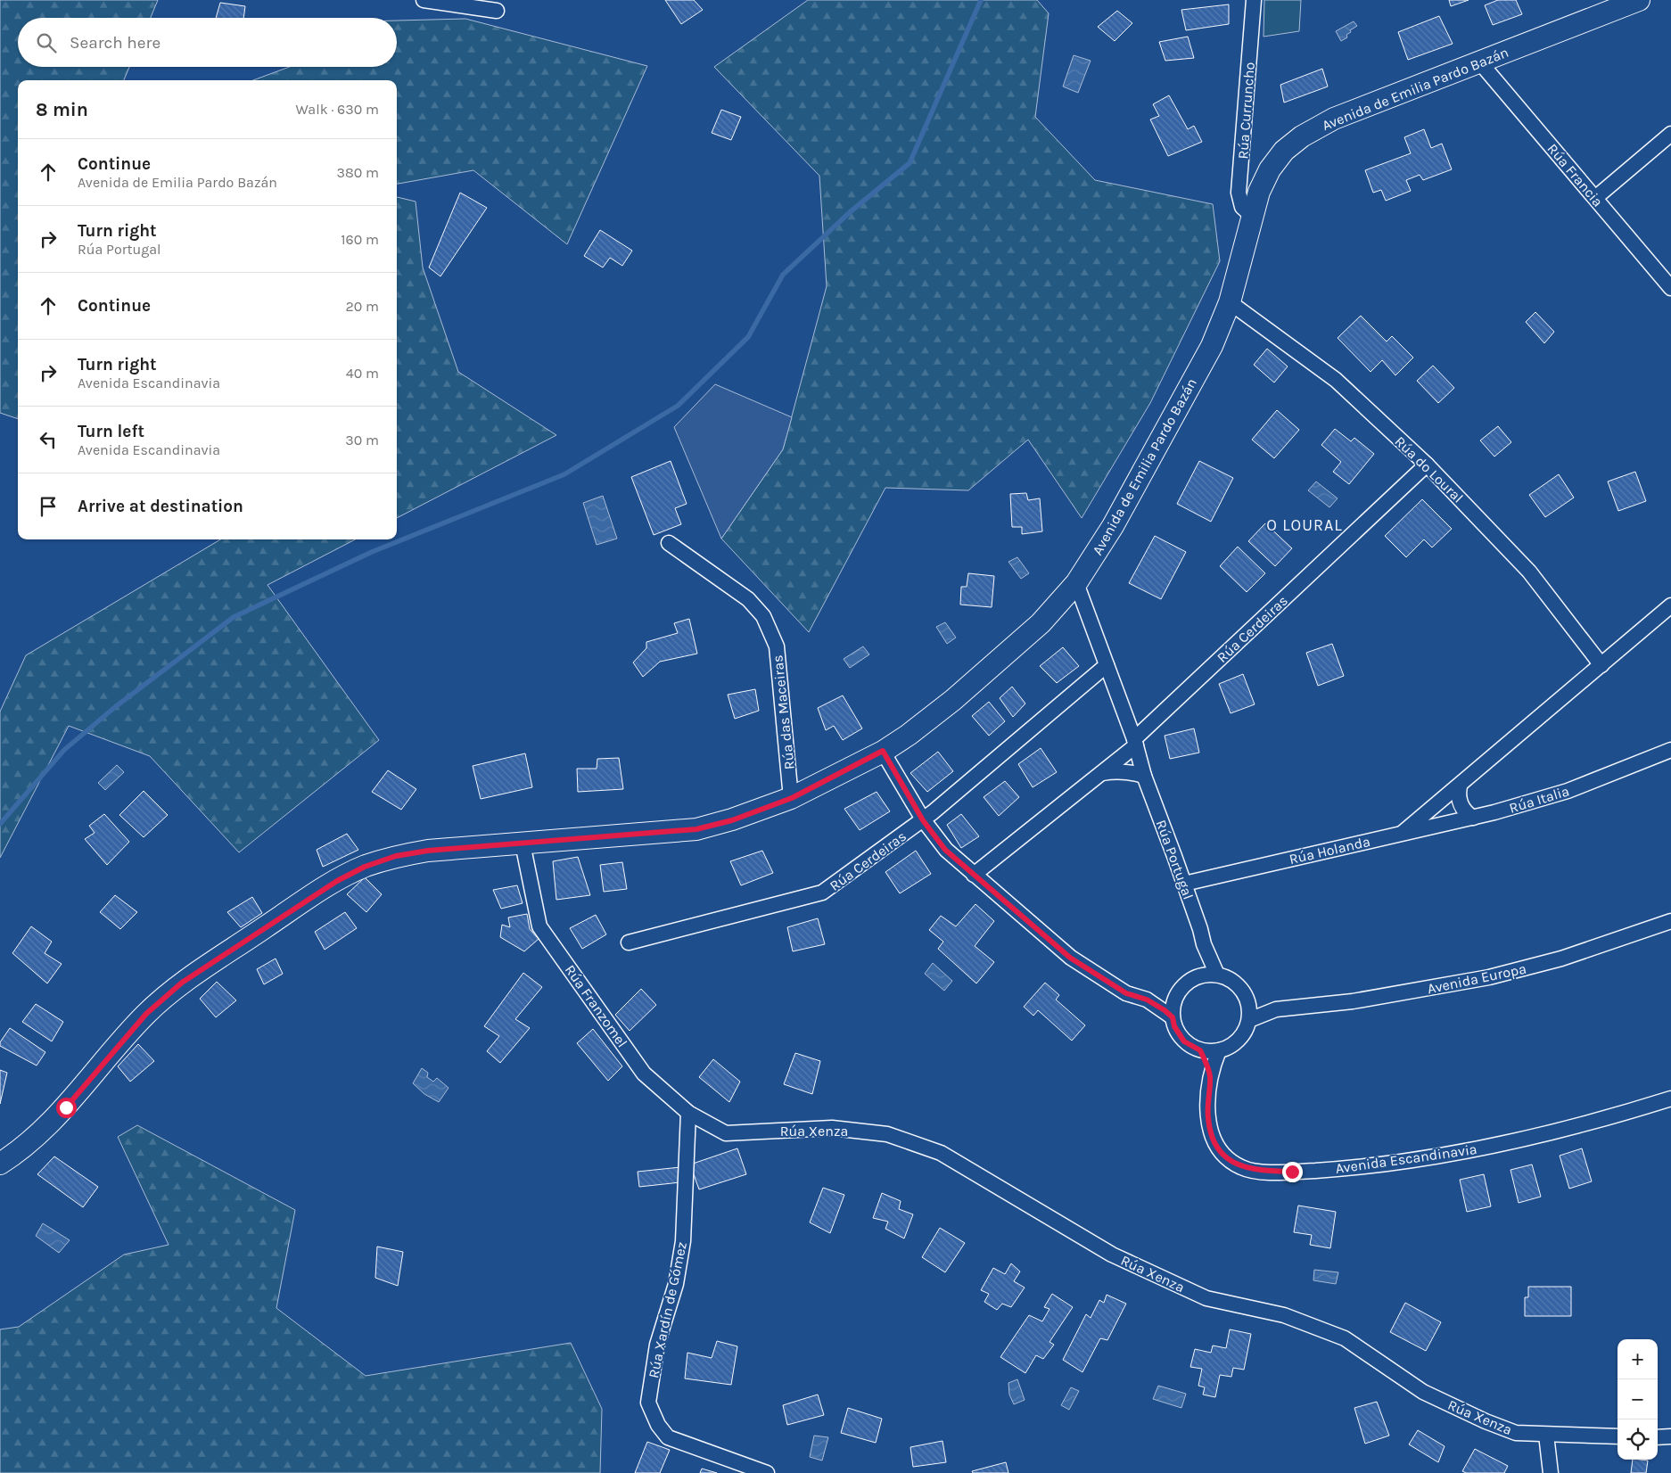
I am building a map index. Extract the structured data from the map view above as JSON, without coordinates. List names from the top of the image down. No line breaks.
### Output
{"streets":{"street":["Avenida de Emilia Pardo Bazán","Rúa Curruncho","Rúa Francia","Rúa do Loural","Rúa Cerdeiras","Rúa das Maceiras","Rúa Italia","Rúa Holanda","Rúa Portugal","Avenida Europa","Rúa Franzomel","Rúa Xenza","Avenida Escandinavia","Rúa Xardín de Gómez"]},"crossings":[["Avenida de Emilia Pardo Bazán","Rúa Curruncho"],["Avenida de Emilia Pardo Bazán","Rúa Francia"],["Avenida de Emilia Pardo Bazán","Rúa do Loural"],["Avenida de Emilia Pardo Bazán","Rúa das Maceiras"],["Avenida de Emilia Pardo Bazán","Rúa Franzomel"],["Rúa do Loural","Rúa Cerdeiras"],["Rúa do Loural","Rúa Holanda"],["Rúa Cerdeiras","Rúa Portugal"],["Rúa Italia","Rúa Holanda"],["Rúa Holanda","Rúa Portugal"],["Rúa Portugal","Avenida Europa"],["Rúa Portugal","Avenida Escandinavia"],["Avenida Europa","Avenida Escandinavia"],["Rúa Franzomel","Rúa Xenza"],["Rúa Franzomel","Rúa Xardín de Gómez"],["Rúa Xenza","Rúa Xardín de Gómez"]],"districts":["O LOURAL"],"page":{"search":"Search here","heading":["8 min","Walk · 630 m"],"list":[["Continue","Avenida de Emilia Pardo Bazán","380 m"],["Turn right","Rúa Portugal","160 m"],["Continue","20 m"],["Turn right","Avenida Escandinavia","40 m"],["Turn left","Avenida Escandinavia","30 m"],"Arrive at destination"],"map_buttons":["+","−"]}}
